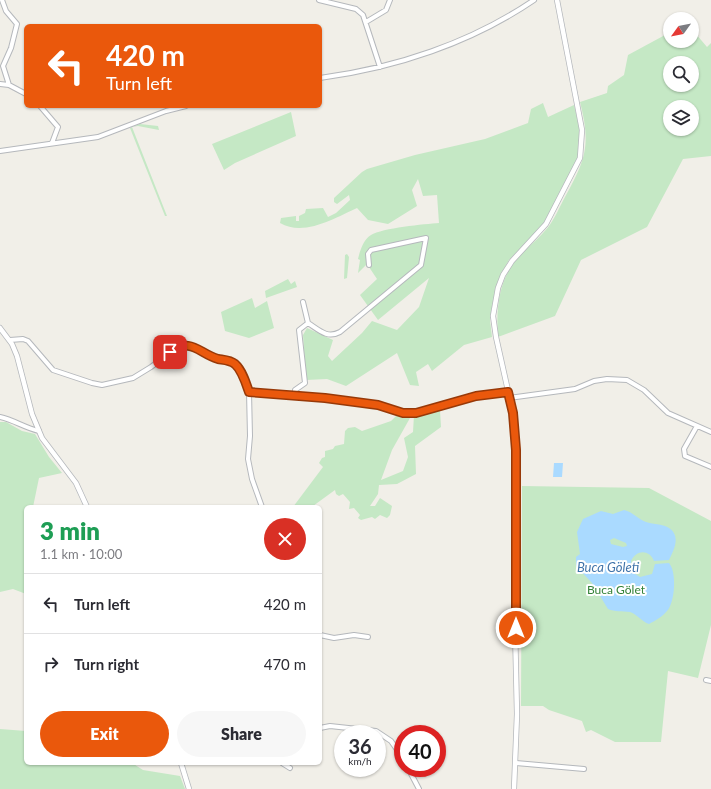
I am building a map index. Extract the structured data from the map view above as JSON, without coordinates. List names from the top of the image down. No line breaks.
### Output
{"water":["Buca Göleti"],"parks":["Buca Gölet"],"north":"bottom left","page":{"turn":["420 m","Turn left"],"heading":["3 min","1.1 km · 10:00"],"list":[{"name":"Turn left","value":"420 m"},{"name":"Turn right","value":"470 m"}],"buttons":["Exit","Share"],"speed":"36 km/h","limit":"40"}}
